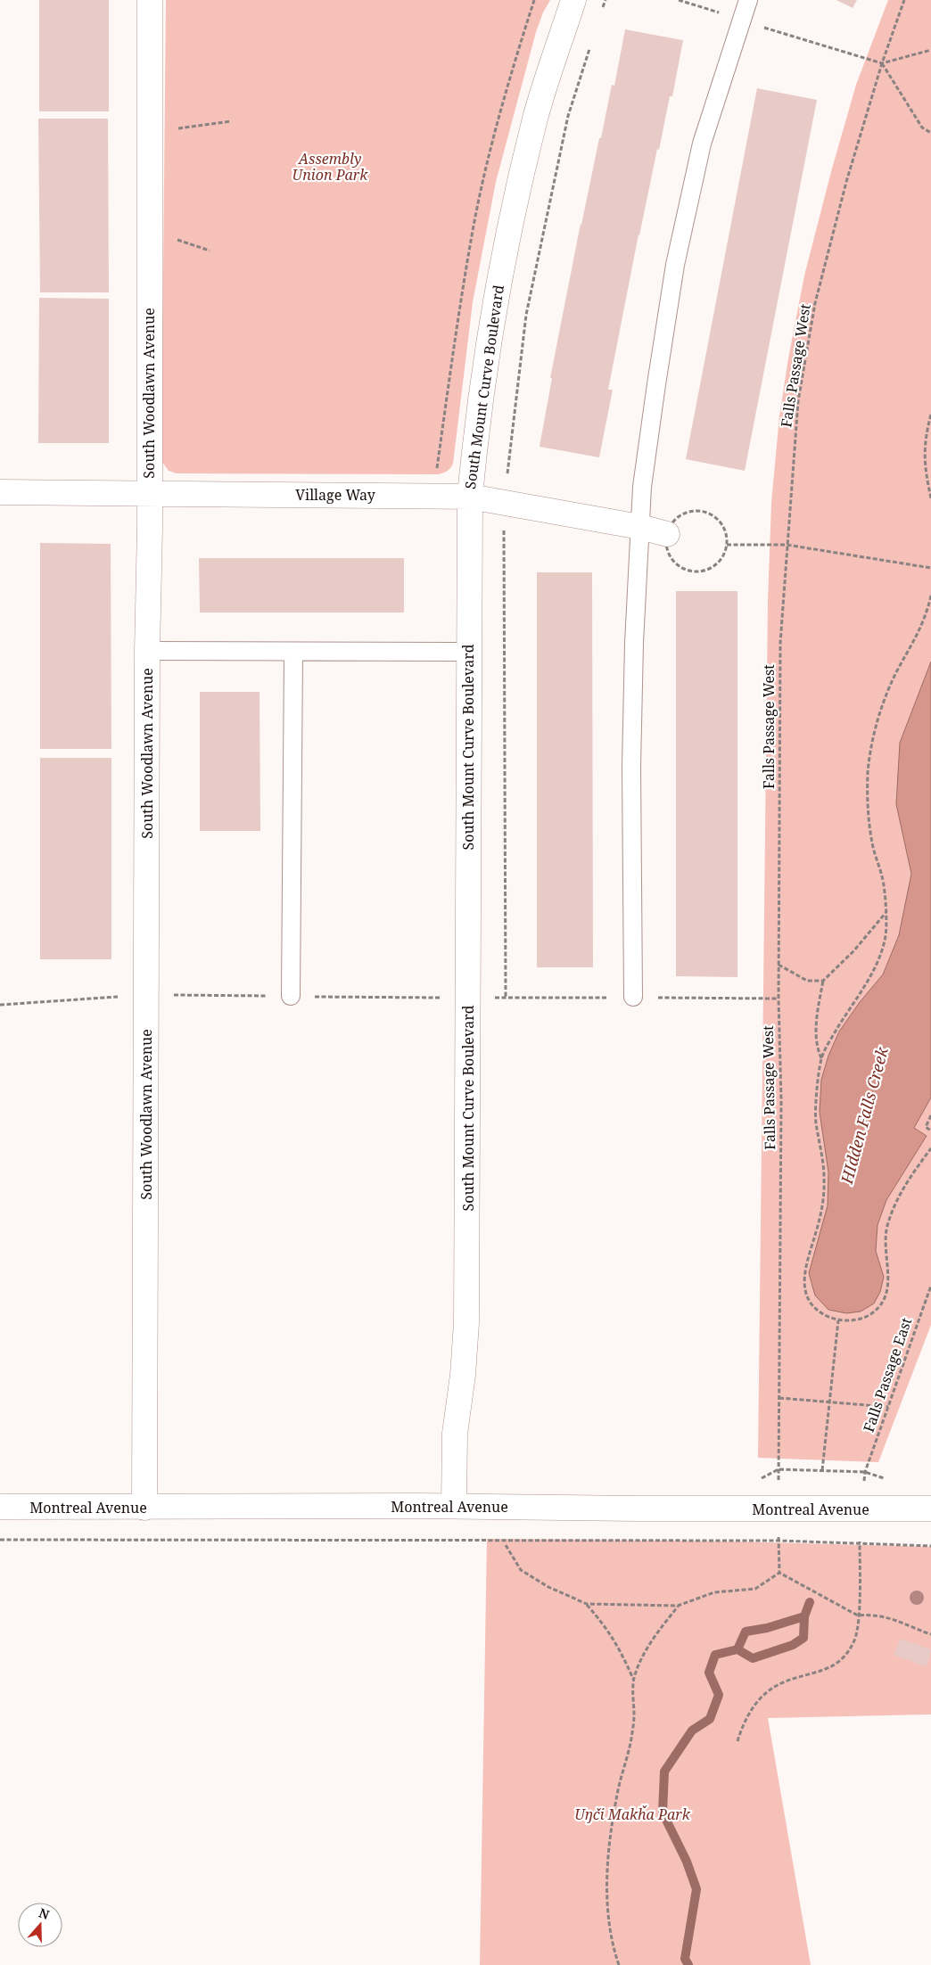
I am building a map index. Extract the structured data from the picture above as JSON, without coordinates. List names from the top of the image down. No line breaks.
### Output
{"streets":{"street":["South Mount Curve Boulevard","South Woodlawn Avenue","Village Way","Montreal Avenue"],"path":["Falls Passage West","Falls Passage East"]},"crossings":[["South Mount Curve Boulevard","Village Way"],["South Mount Curve Boulevard","Montreal Avenue"],["South Woodlawn Avenue","Village Way"],["South Woodlawn Avenue","Montreal Avenue"],["Falls Passage East","Montreal Avenue"]],"water":["HIdden Falls Creek"],"parks":["Assembly Union Park","Uŋči Makȟa Park"],"north":"top"}
